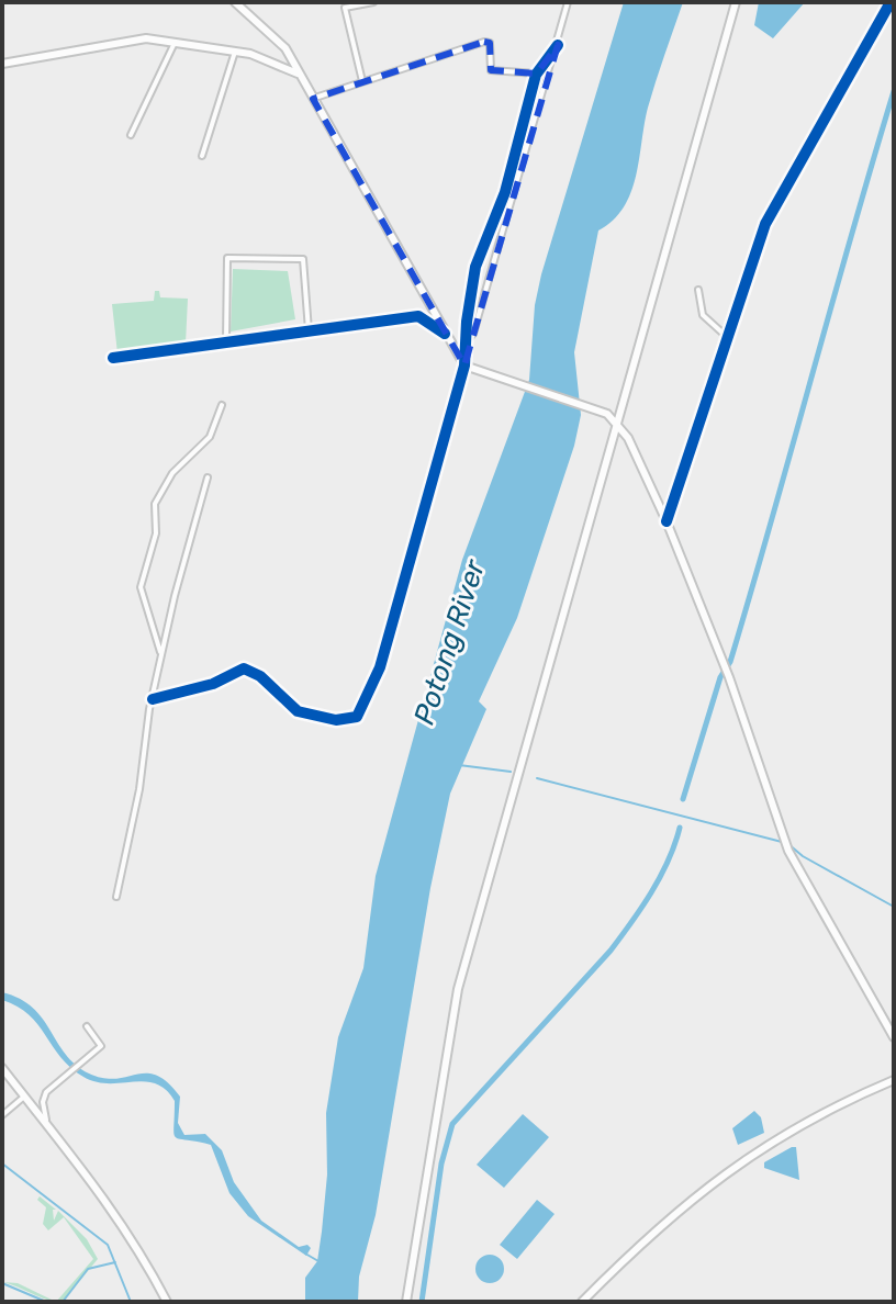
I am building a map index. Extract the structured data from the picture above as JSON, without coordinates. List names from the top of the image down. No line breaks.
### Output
{"water":["Potong River"]}
